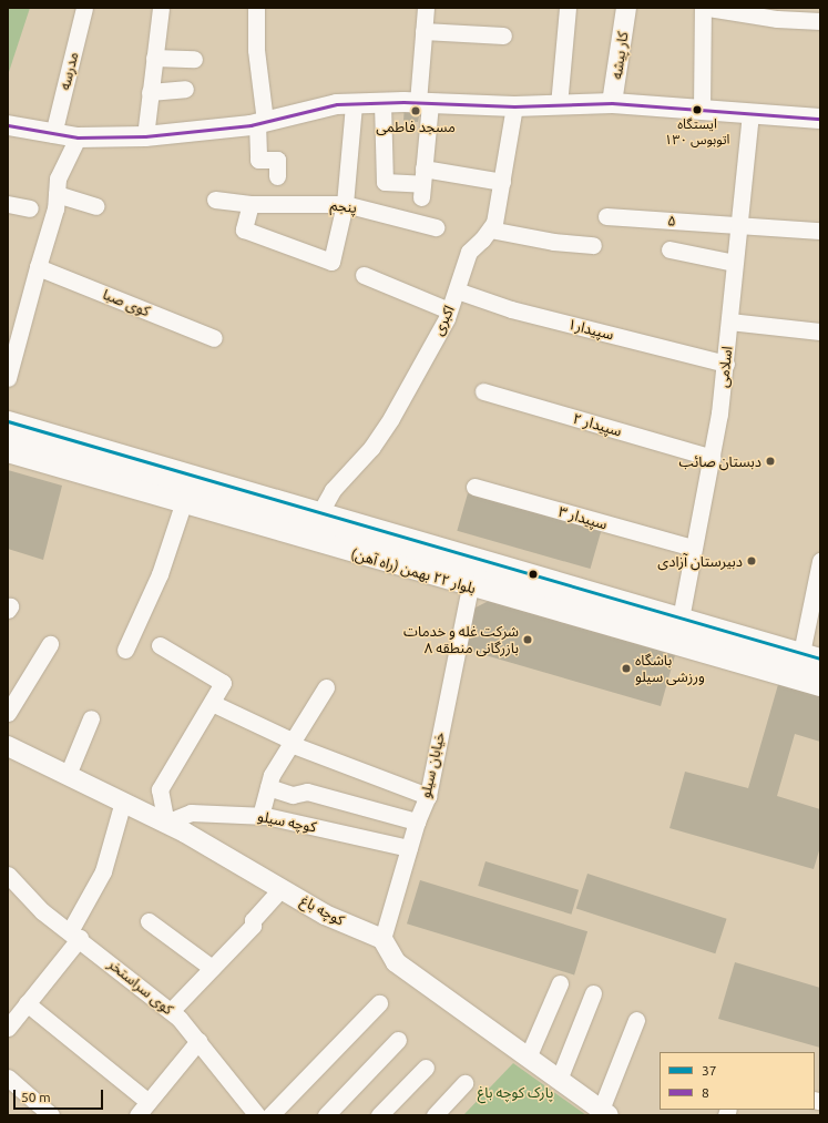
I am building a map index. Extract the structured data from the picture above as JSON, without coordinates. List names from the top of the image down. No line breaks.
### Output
{"streets":{"main road":["کار پیشه","بلوار ۲۲ بهمن (راه آهن)","کوچه باغ"],"street":["مدرسه","پنجم","۵","کوی صبا","اکبری","سپیدار۱","اسلامی","سپیدار ۲","سپیدار ۳","خیابان سیلو","کوچه سیلو","کوی سراستخر"]},"crossings":[["۵","اسلامی"],["اکبری","سپیدار۱"],["اکبری","بلوار ۲۲ بهمن (راه آهن)"],["سپیدار۱","اسلامی"],["اسلامی","سپیدار ۲"],["اسلامی","سپیدار ۳"],["اسلامی","بلوار ۲۲ بهمن (راه آهن)"],["بلوار ۲۲ بهمن (راه آهن)","خیابان سیلو"],["خیابان سیلو","کوچه سیلو"],["خیابان سیلو","کوچه باغ"],["کوچه سیلو","کوچه باغ"]],"parks":["پارک کوچه باغ"],"places":["ایستگاه اتوبوس ۱۳۰","مسجد فاطمی","دبستان صائب","دبیرستان آزادی","شرکت غله و خدمات بازرگانی منطقه ۸","باشگاه ورزشی سیلو"],"lines":["transit line 8","transit line 37"],"legend":["37","8"],"scale_bar":"50 m"}
